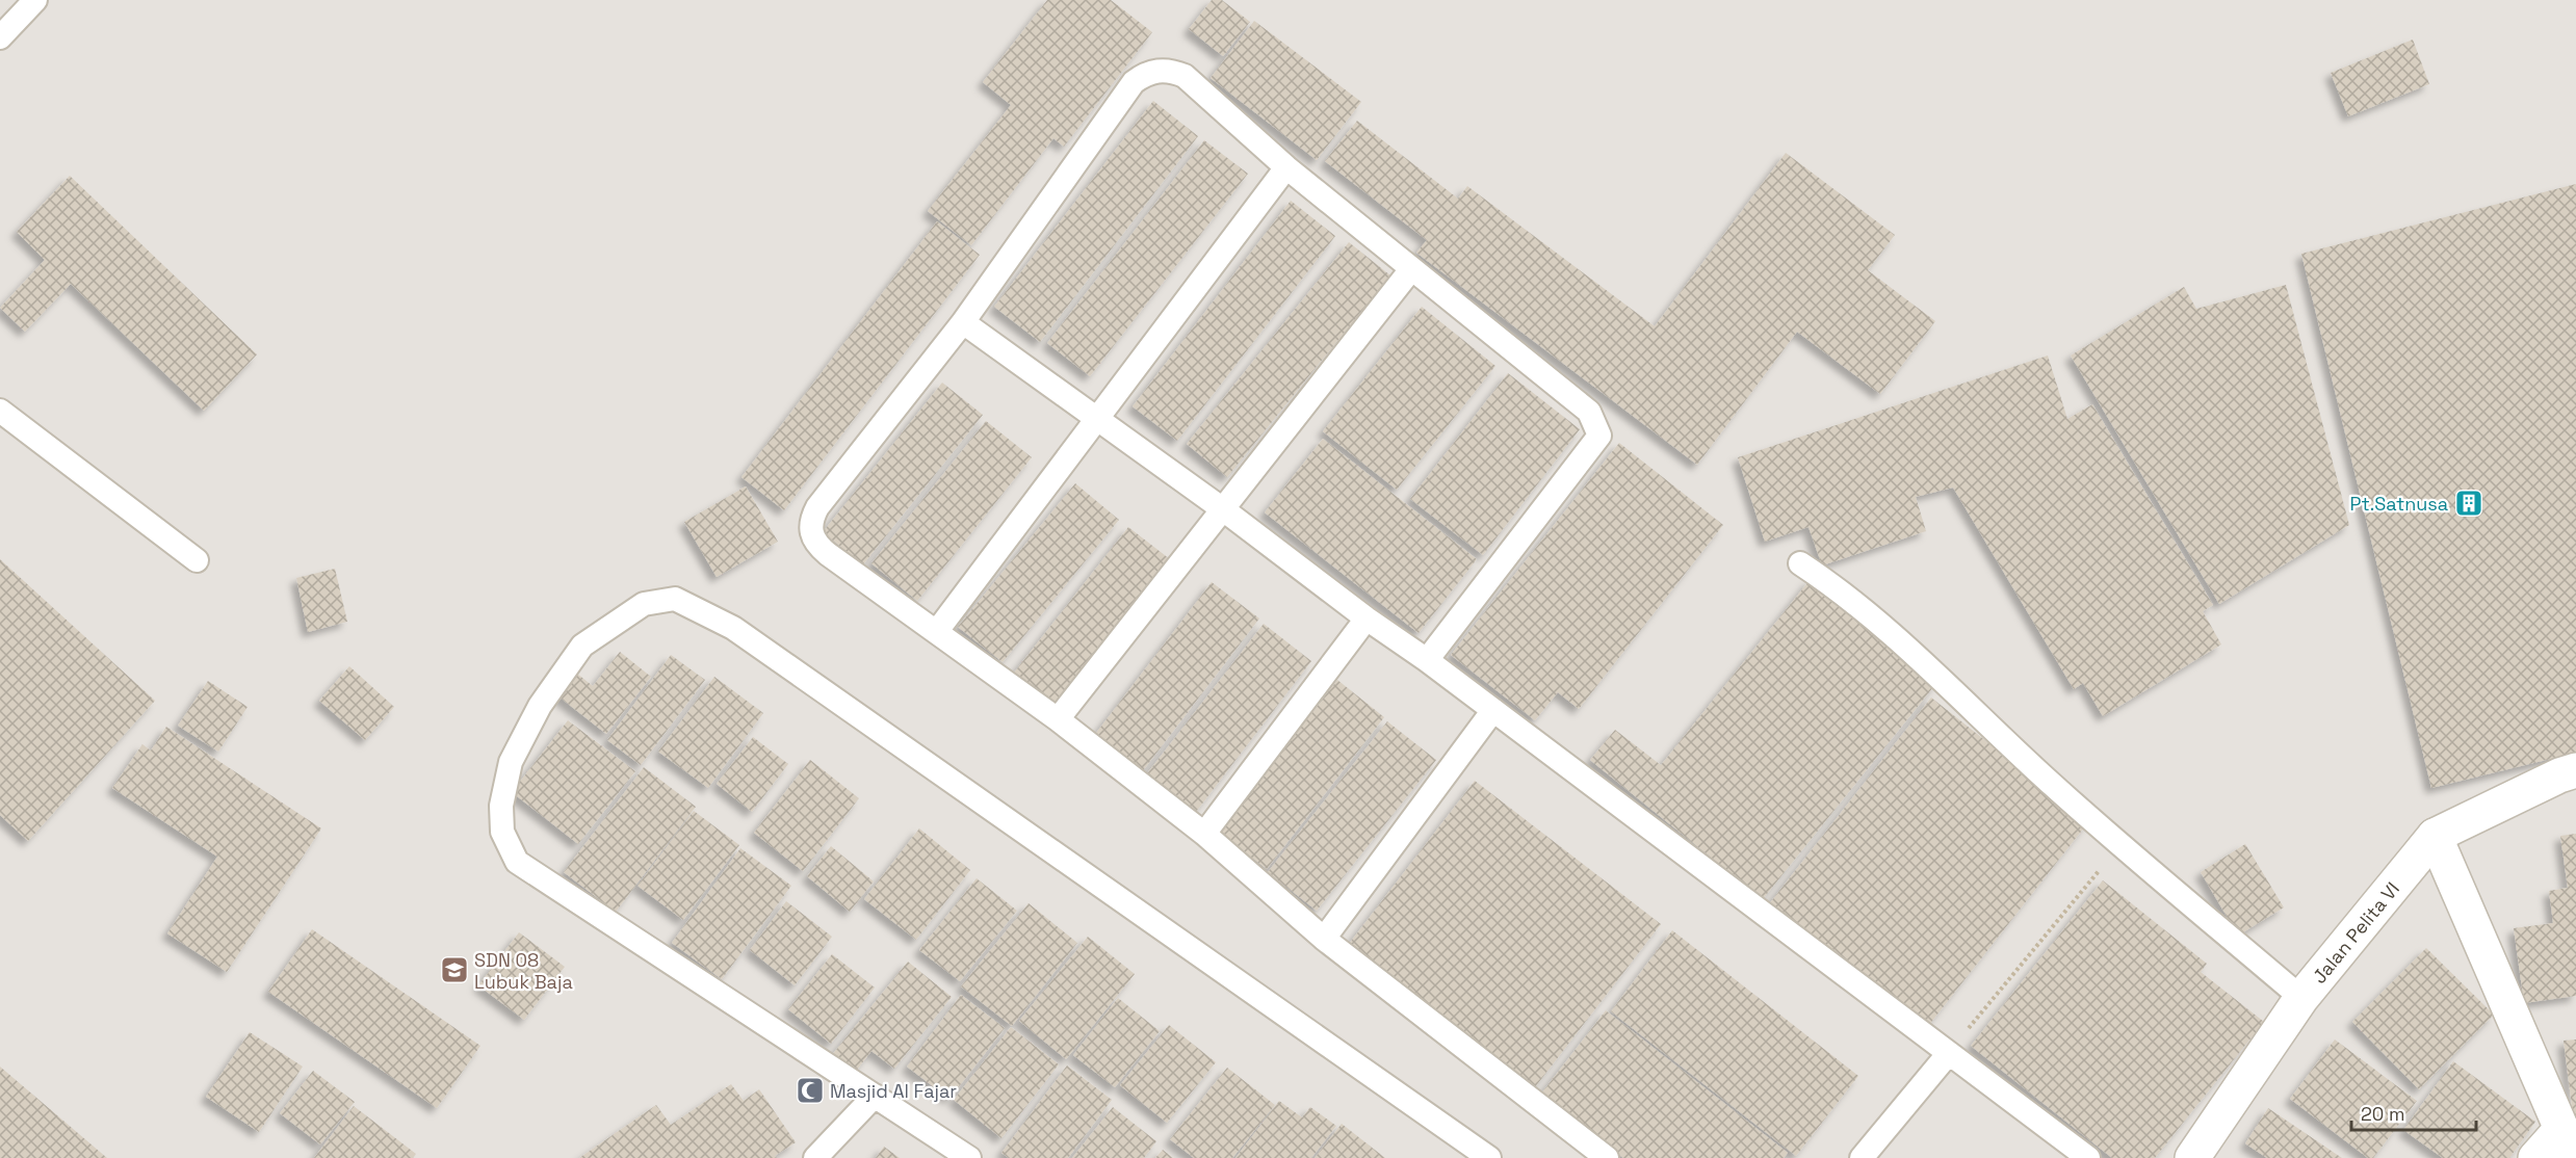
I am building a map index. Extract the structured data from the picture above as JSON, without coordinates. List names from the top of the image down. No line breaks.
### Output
{"streets":{"street":["Jalan Pelita VI"]},"places":{"building":["Pt.Satnusa"],"school or university":["SDN 08 Lubuk Baja"],"mosque":["Masjid Al Fajar"]},"scale_bar":"20 m"}
